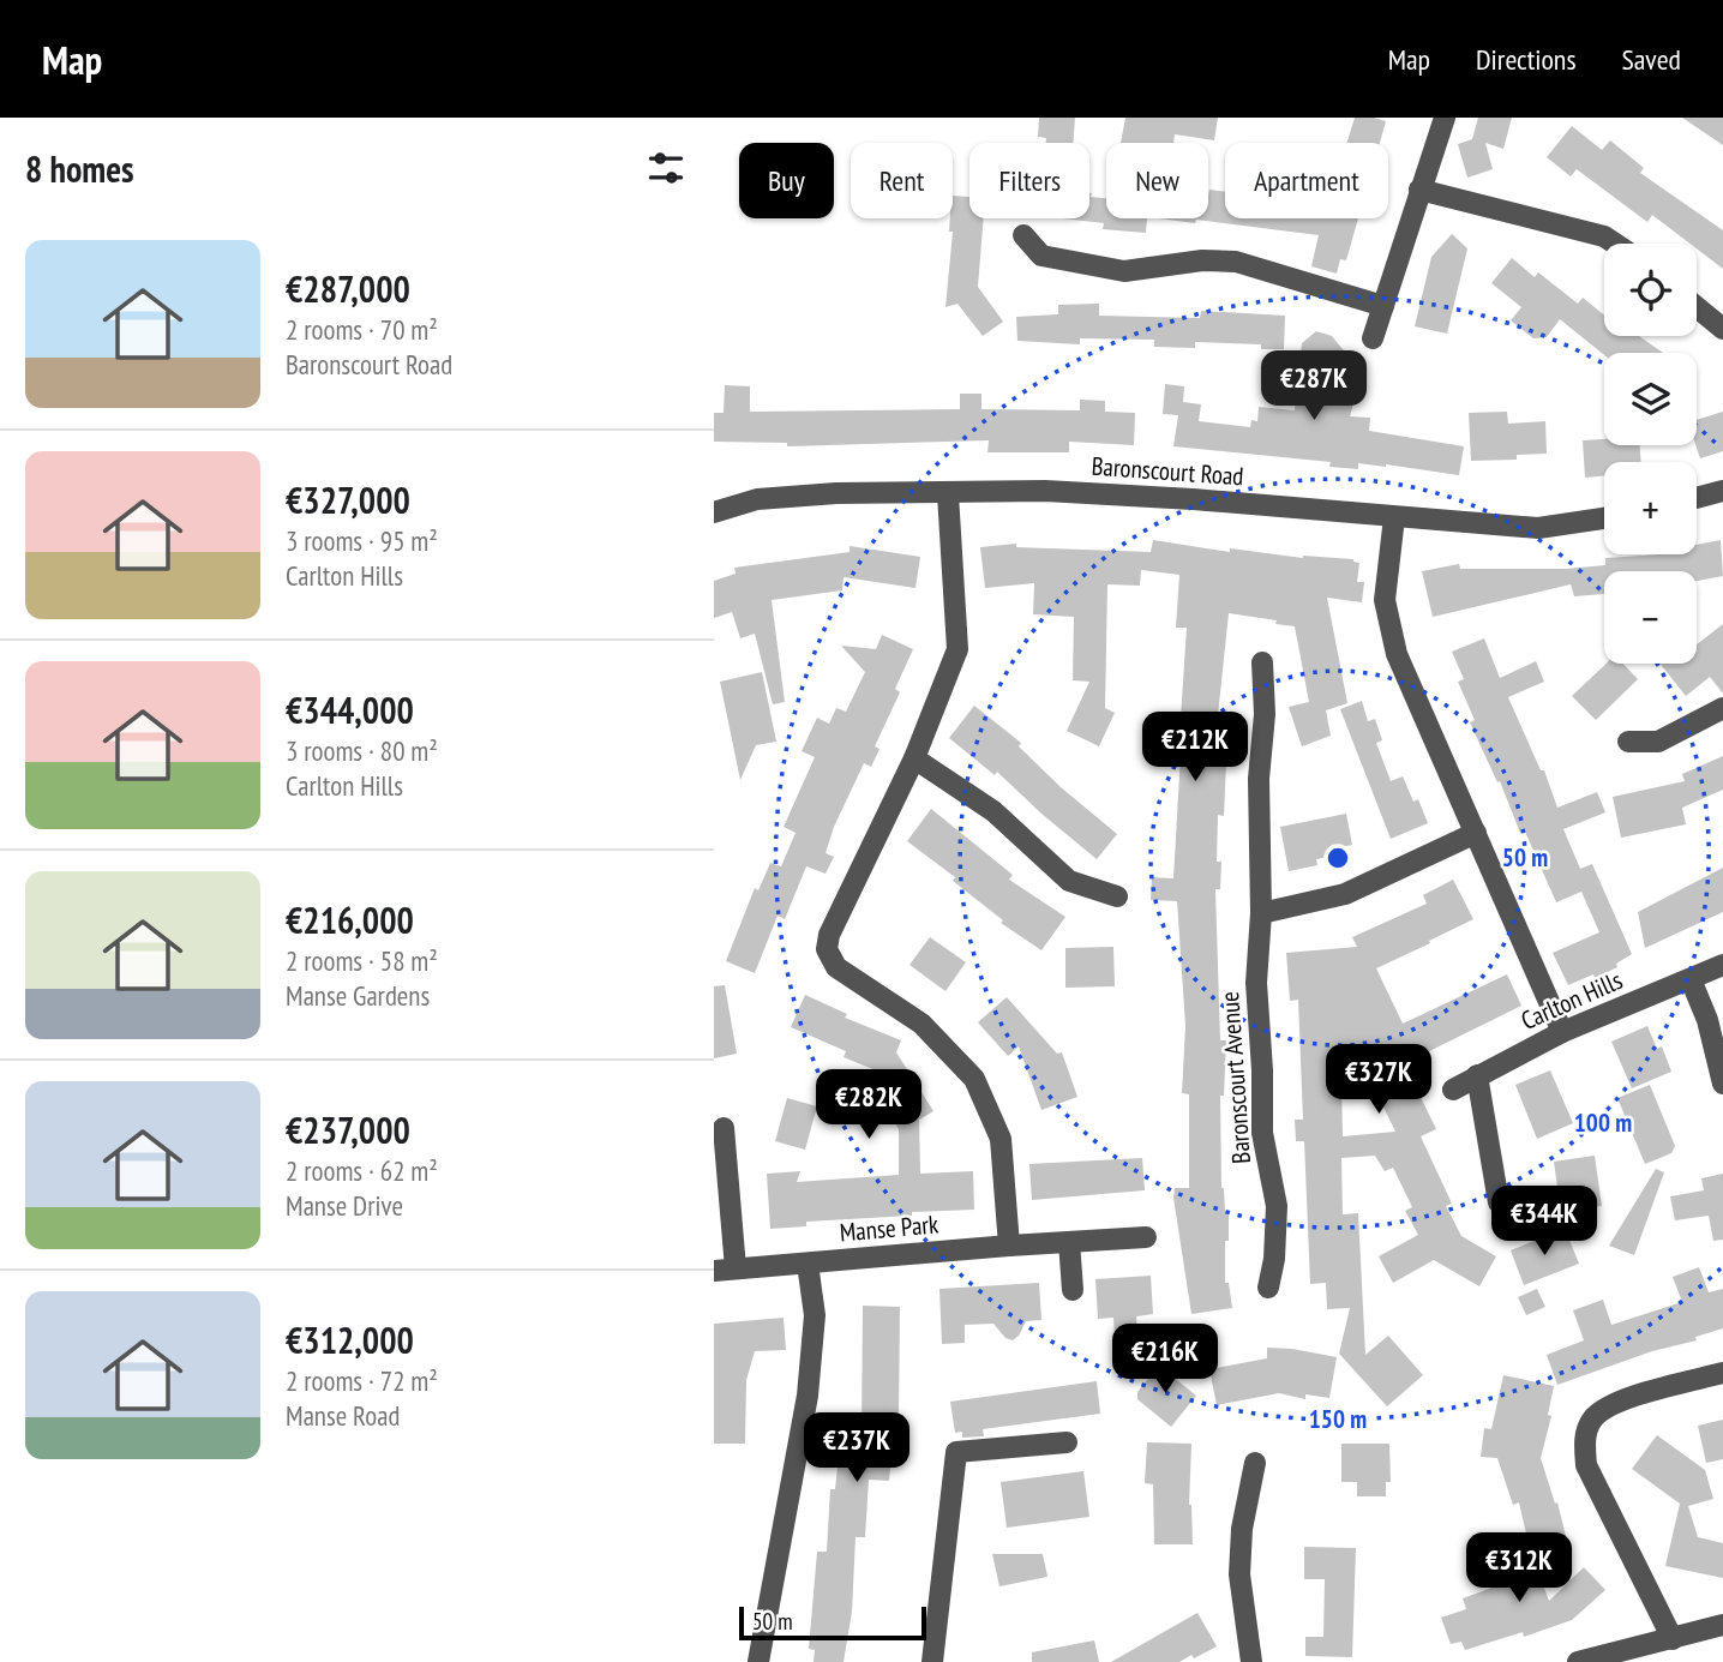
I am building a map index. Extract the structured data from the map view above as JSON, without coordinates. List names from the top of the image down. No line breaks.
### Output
{"streets":{"street":["Baronscourt Road","Carlton Hills","Baronscourt Avenue","Manse Park"]},"scale_bar":"50 m","page":{"header":"Map","nav":["Map","Directions","Saved"],"heading":"8 homes","chip":["Buy","Rent","Filters","New","Apartment"],"list":[{"name":"€287,000","note":"2 rooms · 70 m² · Baronscourt Road"},{"name":"€327,000","note":"3 rooms · 95 m² · Carlton Hills"},{"name":"€344,000","note":"3 rooms · 80 m² · Carlton Hills"},{"name":"€216,000","note":"2 rooms · 58 m² · Manse Gardens"},{"name":"€237,000","note":"2 rooms · 62 m² · Manse Drive"},{"name":"€312,000","note":"2 rooms · 72 m² · Manse Road"}],"map_buttons":["+","−"],"price":["€287K","€212K","€327K","€282K","€344K","€216K","€237K","€312K"],"scale":"50 m"},"rings":["50 m","100 m","150 m"]}
